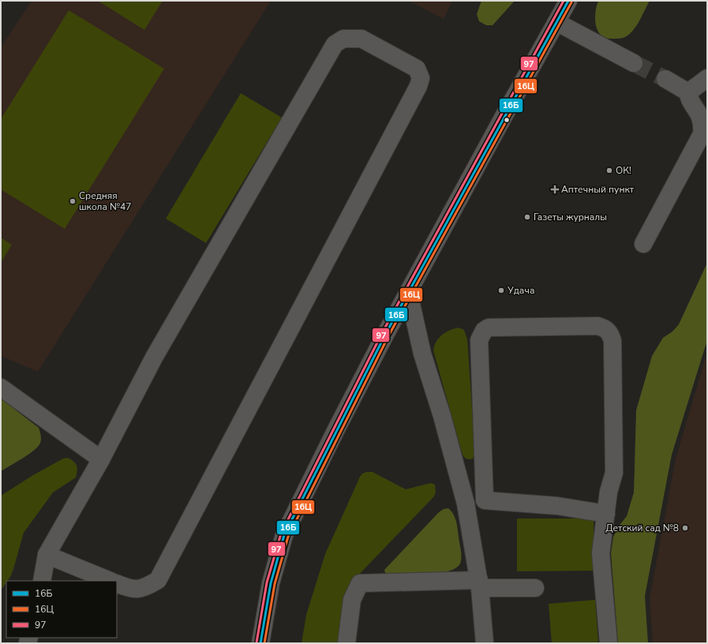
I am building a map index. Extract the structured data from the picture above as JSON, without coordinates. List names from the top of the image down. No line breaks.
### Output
{"places":{"other":["ОК!","Средняя школа №47","Газеты журналы","Удача","Детский сад №8"],"health":["Аптечный пункт"]},"lines":["transit line 16Б","transit line 97","transit line 16Ц"],"legend":["16Б","16Ц","97"]}
